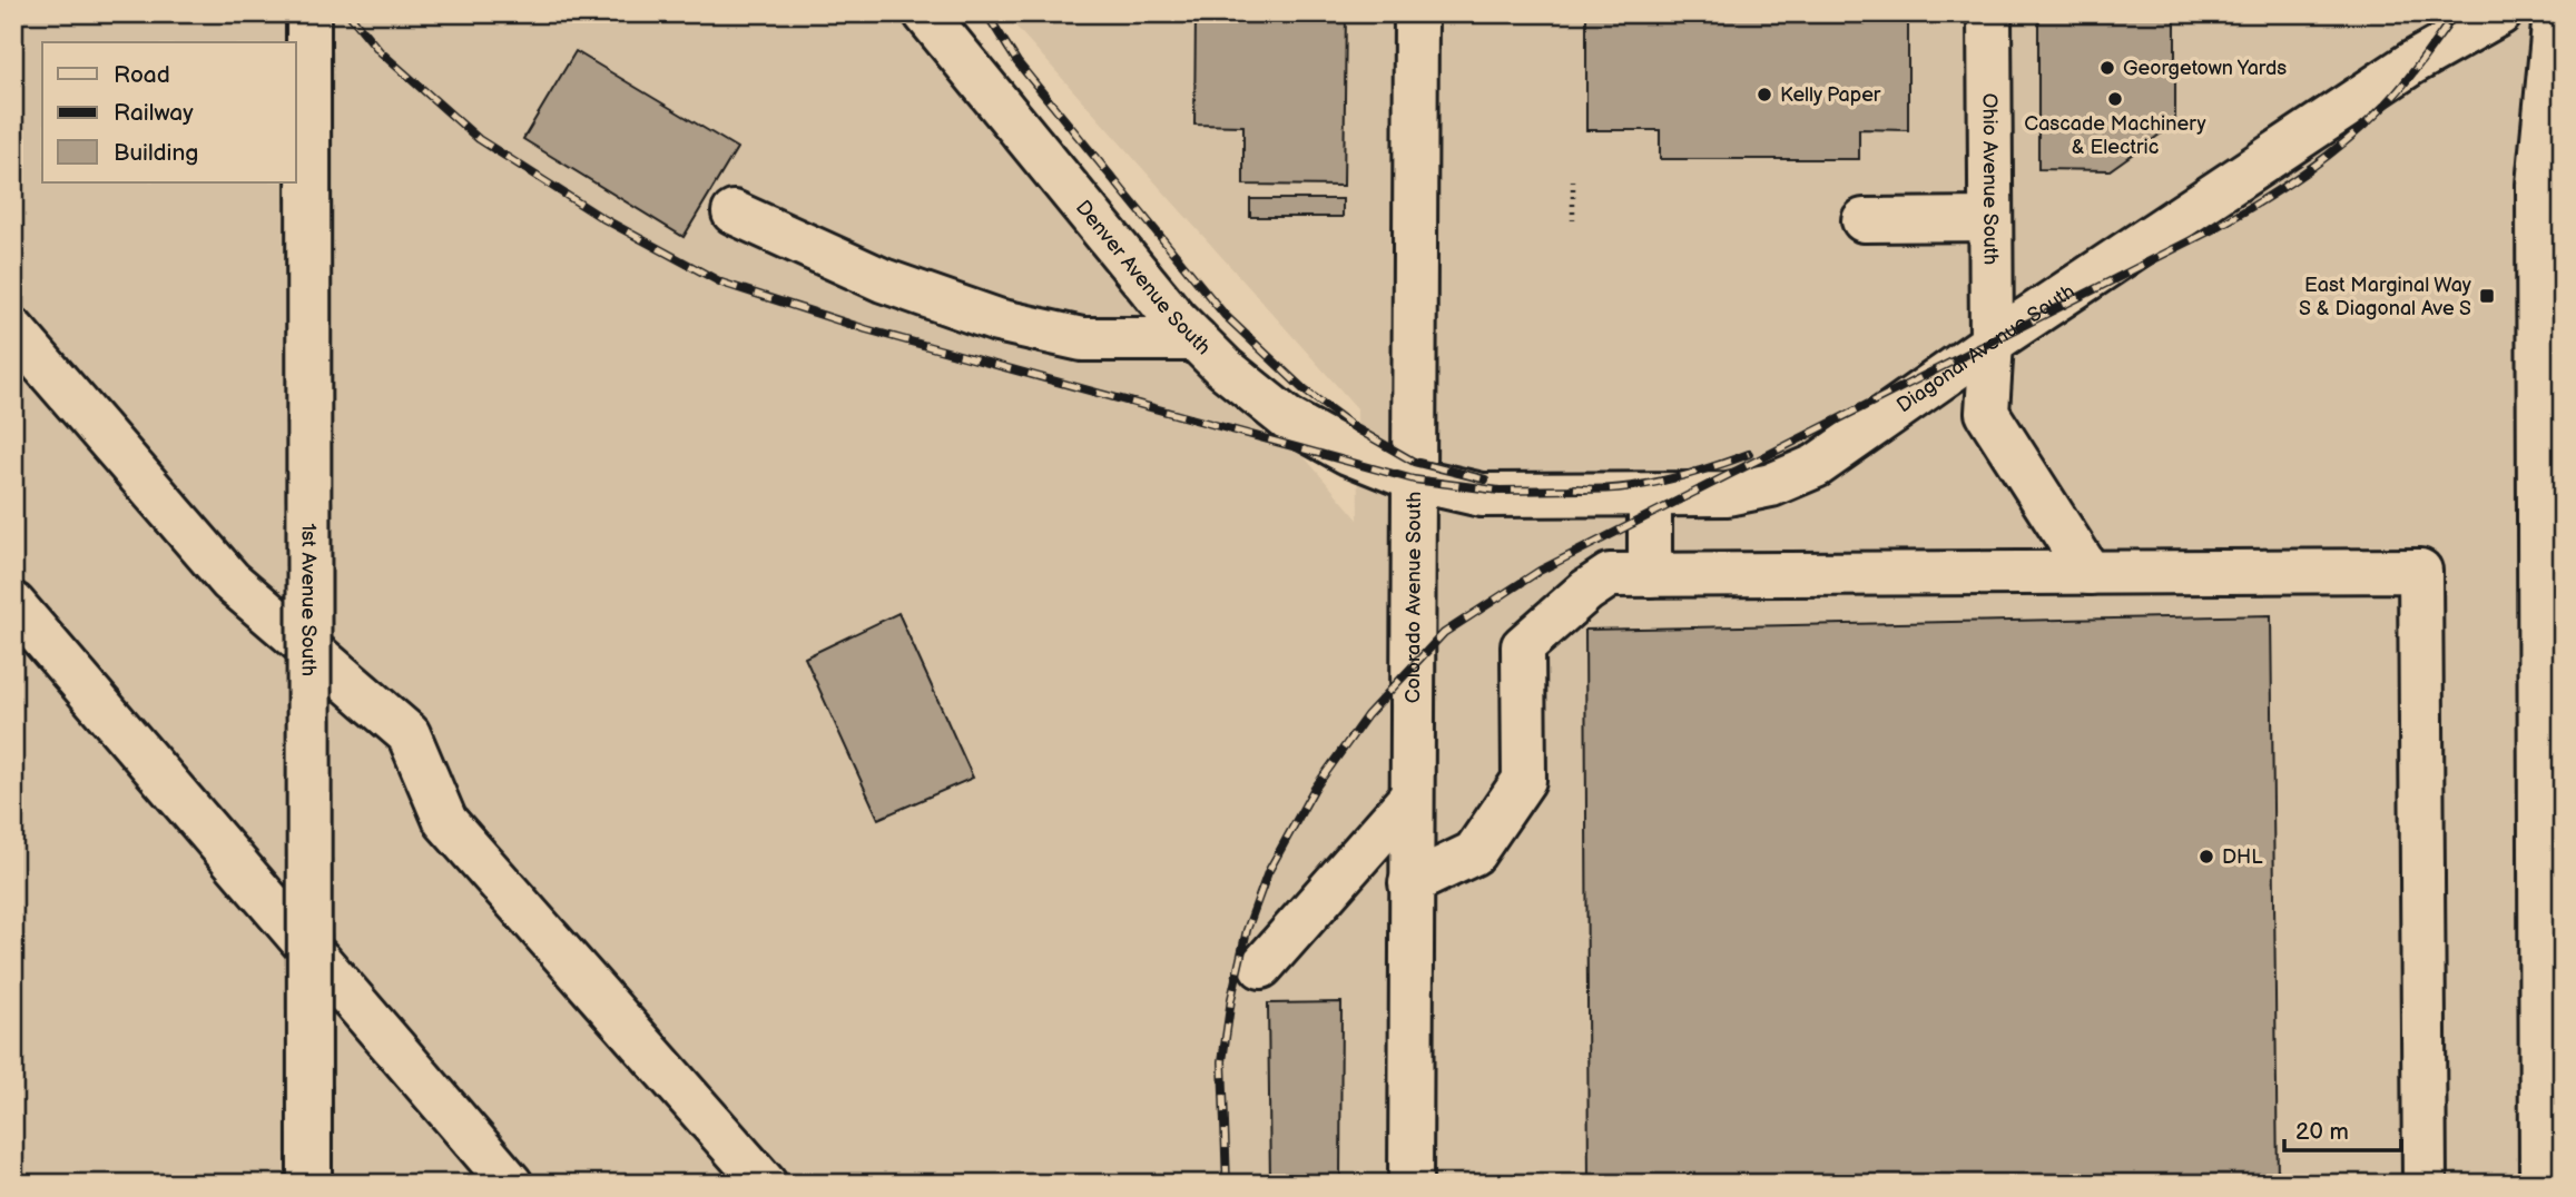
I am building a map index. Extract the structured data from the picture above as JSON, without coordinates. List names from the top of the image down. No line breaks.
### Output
{"streets":{"main road":["Ohio Avenue South","Denver Avenue South","Diagonal Avenue South","1st Avenue South","Colorado Avenue South"]},"crossings":[["Ohio Avenue South","Diagonal Avenue South"],["Denver Avenue South","Diagonal Avenue South"],["Denver Avenue South","Colorado Avenue South"],["Diagonal Avenue South","Colorado Avenue South"]],"places":{"other":["Georgetown Yards","Kelly Paper","Cascade Machinery & Electric","DHL"],"transit":["East Marginal Way S & Diagonal Ave S"]},"legend":["Road","Railway","Building"],"scale_bar":"20 m"}
